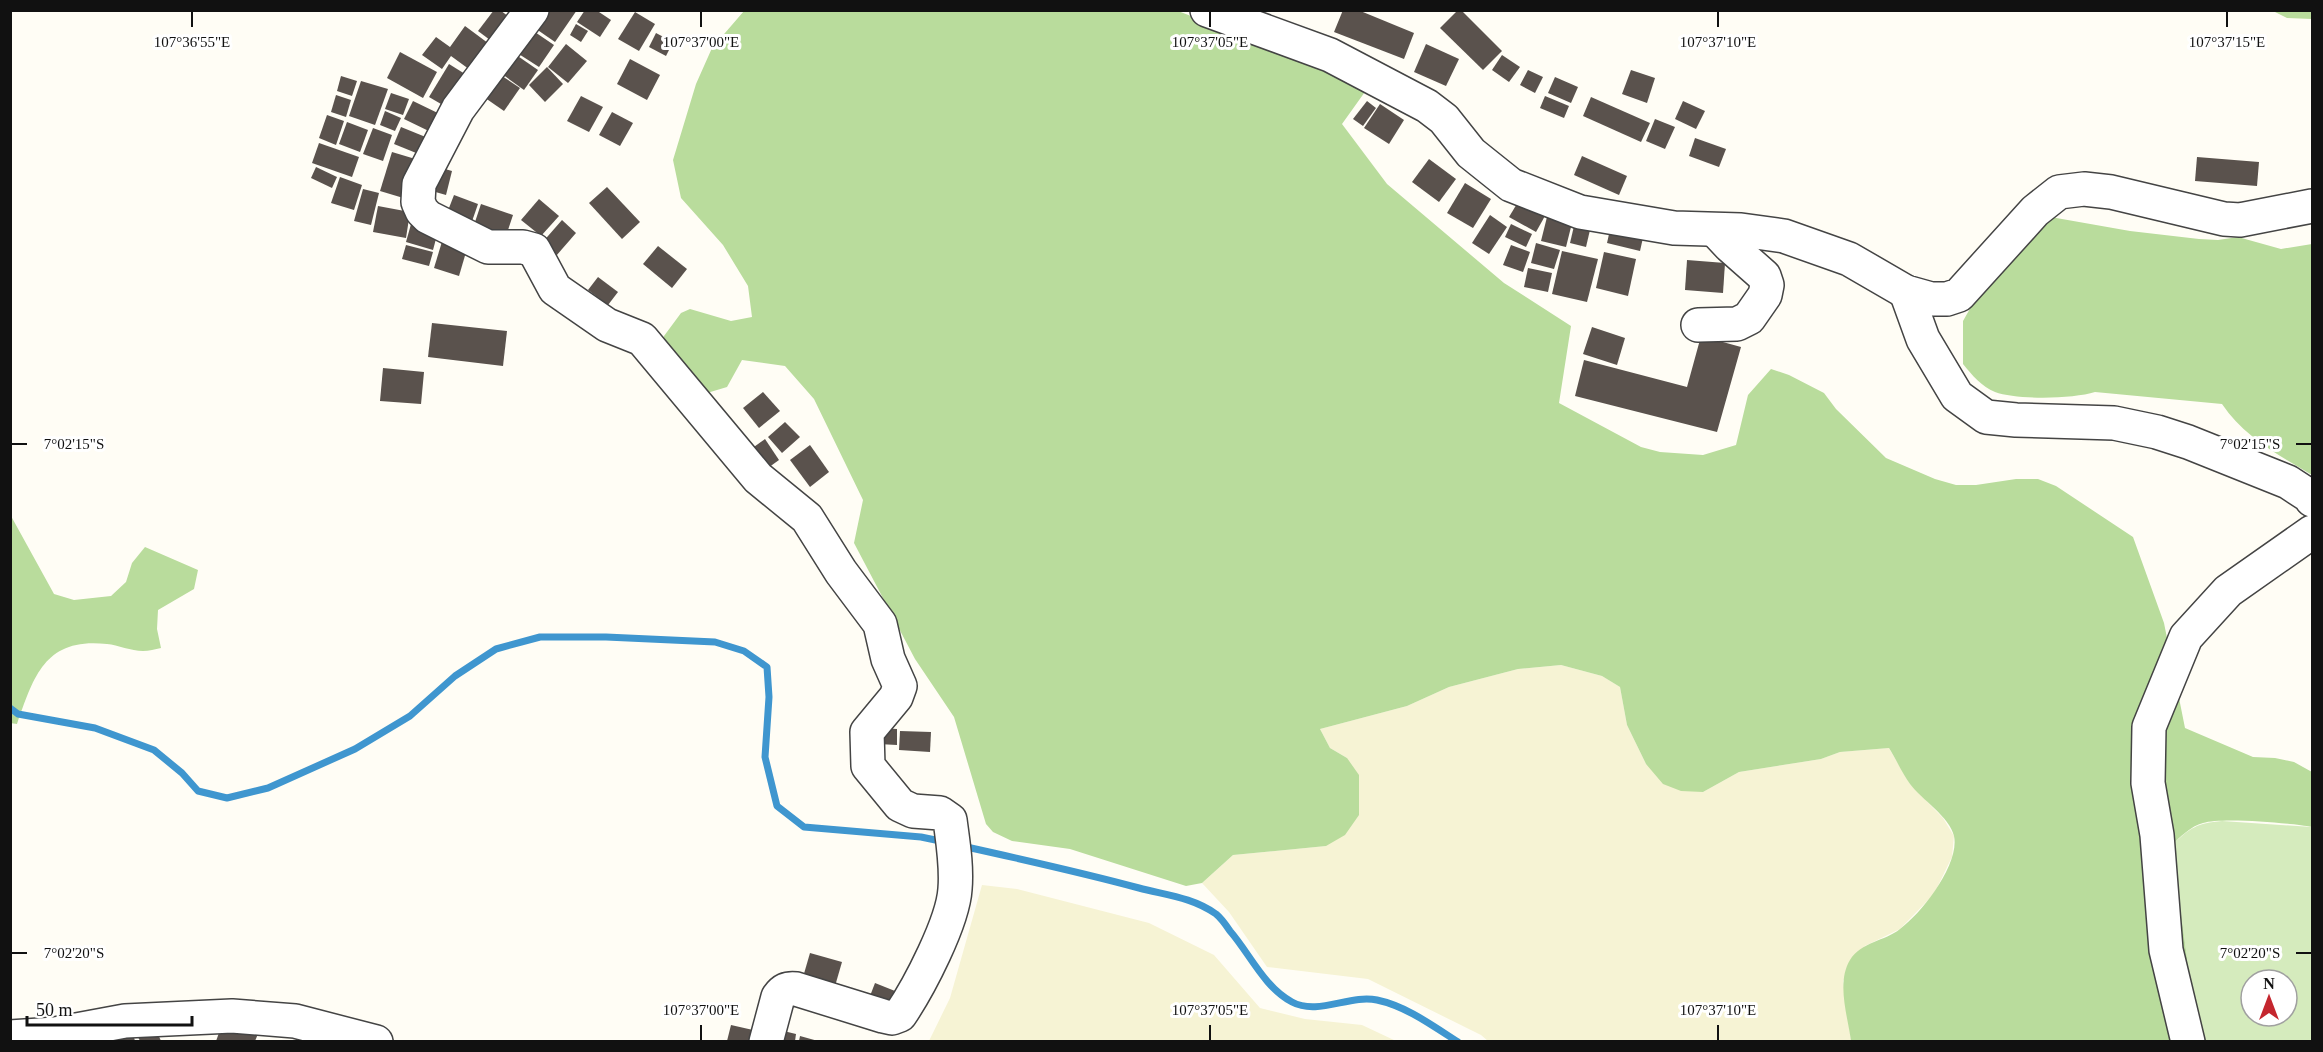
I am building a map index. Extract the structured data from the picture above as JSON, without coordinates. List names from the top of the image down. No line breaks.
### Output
{"scale_bar":"50 m","north":"top","coordinates":["107°36'55\"E","107°37'00\"E","107°37'05\"E","107°37'10\"E","107°37'15\"E","7°02'15\"S","7°02'20\"S"]}
